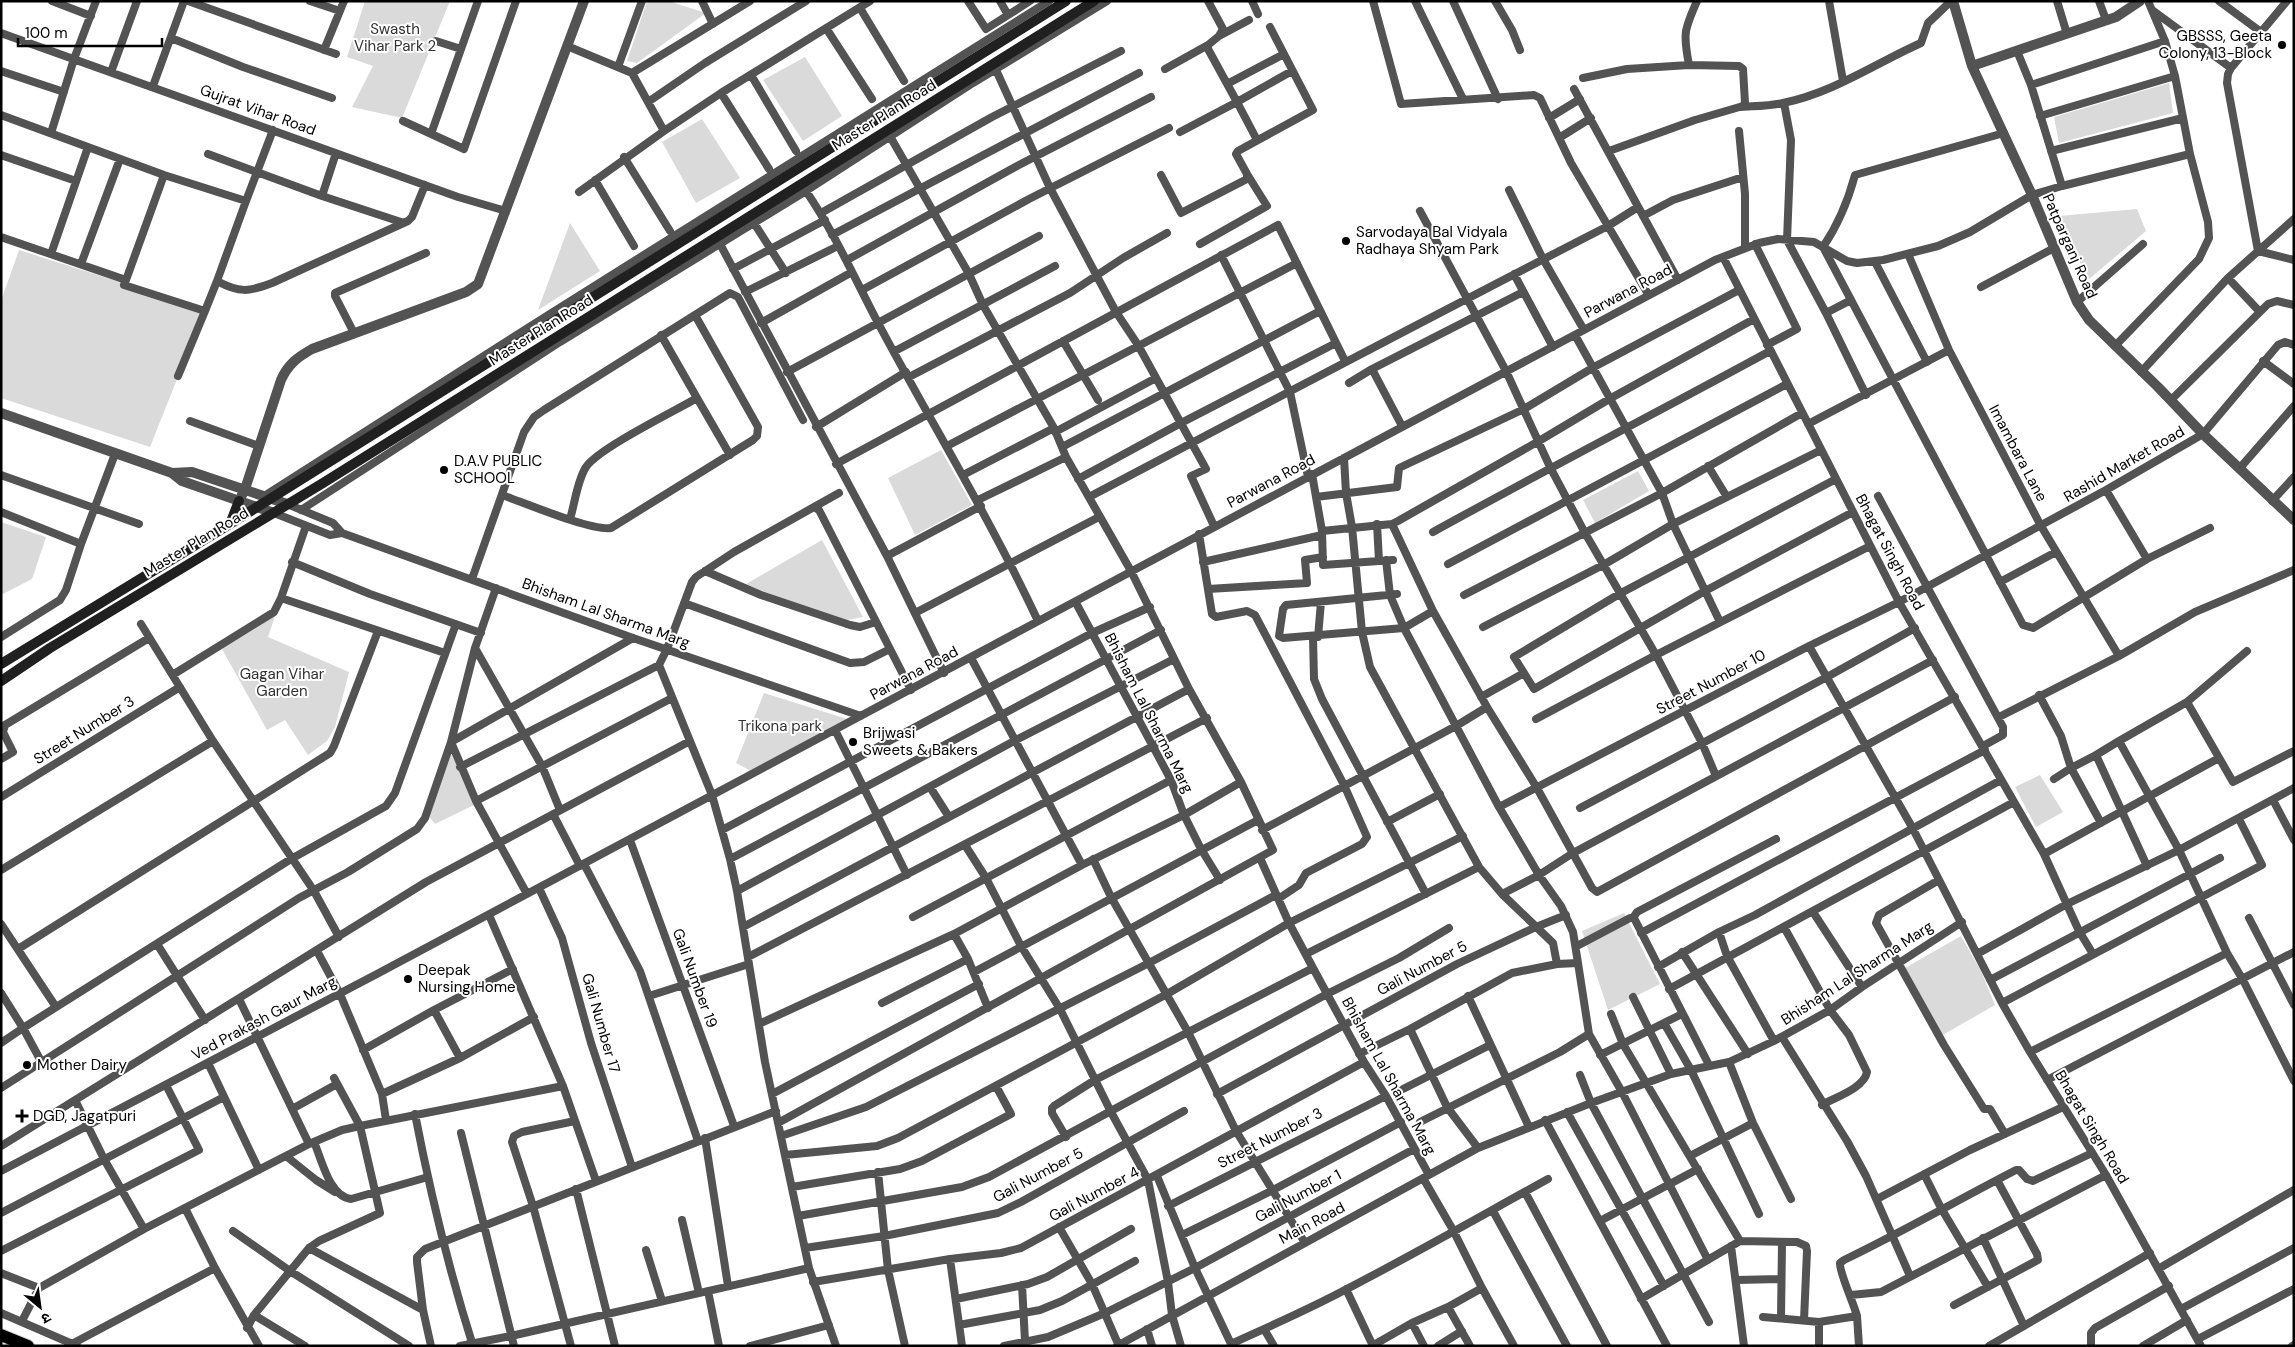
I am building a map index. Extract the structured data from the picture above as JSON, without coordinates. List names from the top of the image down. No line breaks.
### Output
{"streets":{"main road":["Master Plan Road"],"street":["Gujrat Vihar Road","Patparganj Road","Parwana Road","Imambara Lane","Rashid Market Road","Bhagat Singh Road","Bhisham Lal Sharma Marg","Street Number 10","Street Number 3","Gali Number 5","Gali Number 19","Ved Prakash Gaur Marg","Gali Number 17","Gali Number 4","Gali Number 1","Main Road"]},"crossings":[["Master Plan Road","Bhisham Lal Sharma Marg"],["Patparganj Road","Parwana Road"],["Patparganj Road","Rashid Market Road"],["Parwana Road","Imambara Lane"],["Parwana Road","Bhagat Singh Road"],["Parwana Road","Bhisham Lal Sharma Marg"],["Parwana Road","Gali Number 19"],["Parwana Road","Ved Prakash Gaur Marg"],["Parwana Road","Gali Number 17"],["Imambara Lane","Rashid Market Road"],["Rashid Market Road","Bhagat Singh Road"],["Rashid Market Road","Street Number 10"],["Bhagat Singh Road","Bhisham Lal Sharma Marg"],["Bhagat Singh Road","Street Number 10"],["Bhisham Lal Sharma Marg","Street Number 3"],["Bhisham Lal Sharma Marg","Gali Number 5"],["Bhisham Lal Sharma Marg","Gali Number 4"],["Bhisham Lal Sharma Marg","Gali Number 1"],["Bhisham Lal Sharma Marg","Main Road"],["Ved Prakash Gaur Marg","Gali Number 17"]],"parks":["Swasth Vihar Park 2","Gagan Vihar Garden","Trikona park"],"places":{"other":["GBSSS, Geeta Colony, 13-Block","Sarvodaya Bal Vidyala Radhaya Shyam Park","D.A.V PUBLIC SCHOOL","Brijwasi Sweets & Bakers","Deepak Nursing Home","Mother Dairy"],"health":["DGD, Jagatpuri"]},"scale_bar":"100 m","north":"bottom right"}
